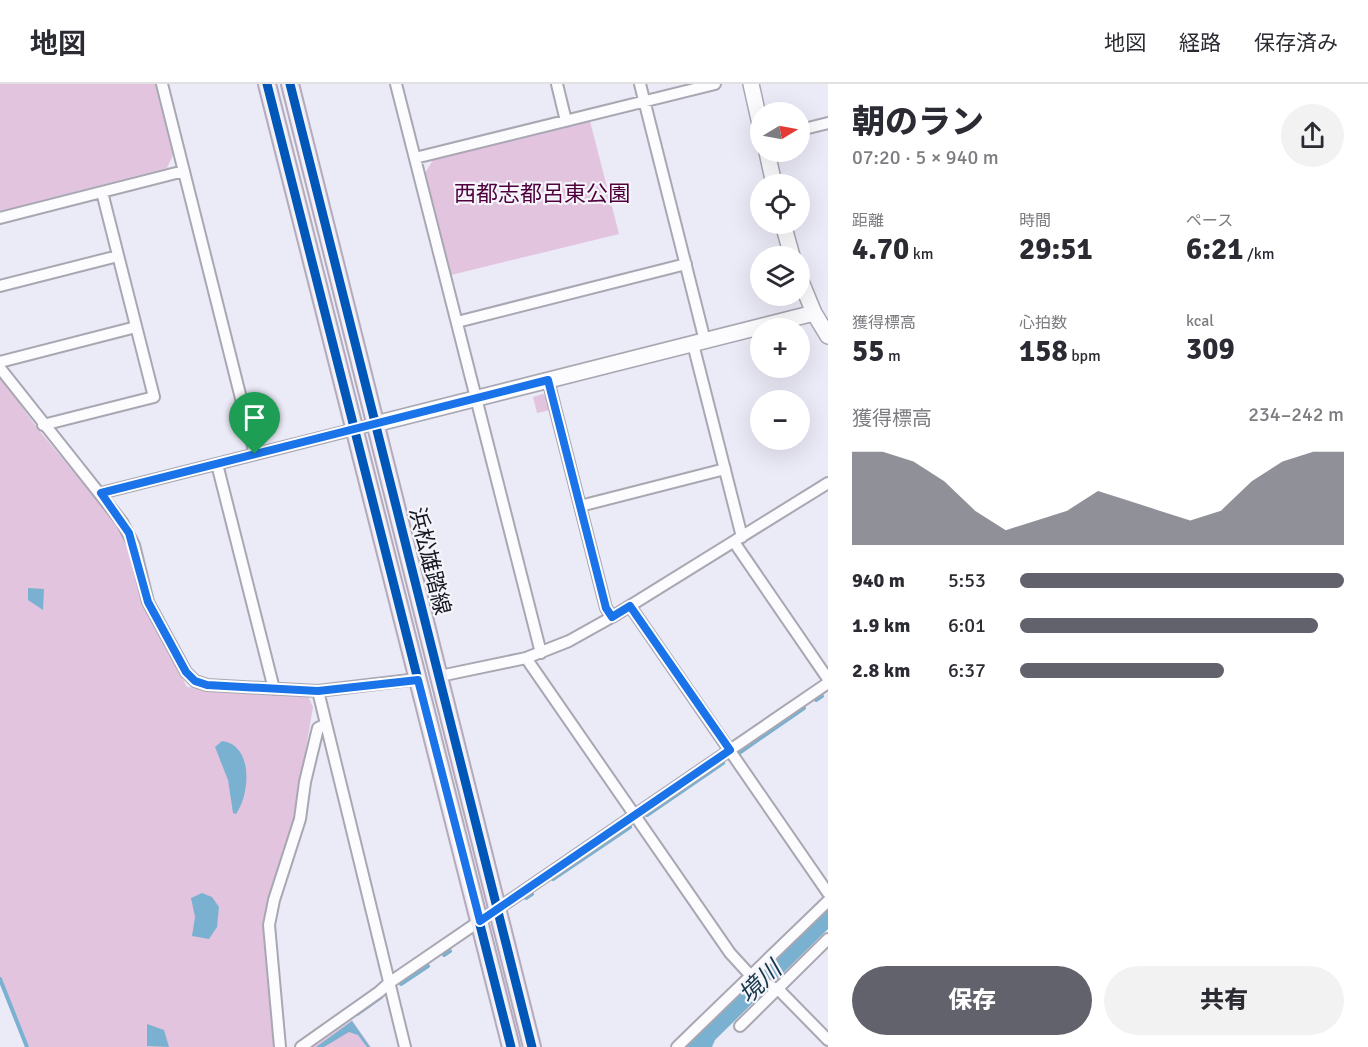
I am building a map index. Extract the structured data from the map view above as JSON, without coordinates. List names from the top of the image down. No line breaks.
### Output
{"streets":{"main road":["浜松雄踏線"]},"water":["境川"],"parks":["西都志都呂東公園"],"north":"right","page":{"header":"地図","nav":["地図","経路","保存済み"],"heading":["朝のラン","07:20 · 5 × 940 m"],"map_buttons":["+","−"],"stats":[["距離","4.70 km"],["時間","29:51"],["ペース","6:21 /km"],["獲得標高","55 m"],["心拍数","158 bpm"],["kcal","309"]],"chart":["獲得標高","234–242 m"],"list":[{"name":"940 m","note":"5:53"},{"name":"1.9 km","note":"6:01"},{"name":"2.8 km","note":"6:37"}],"buttons":["保存","共有"]}}
